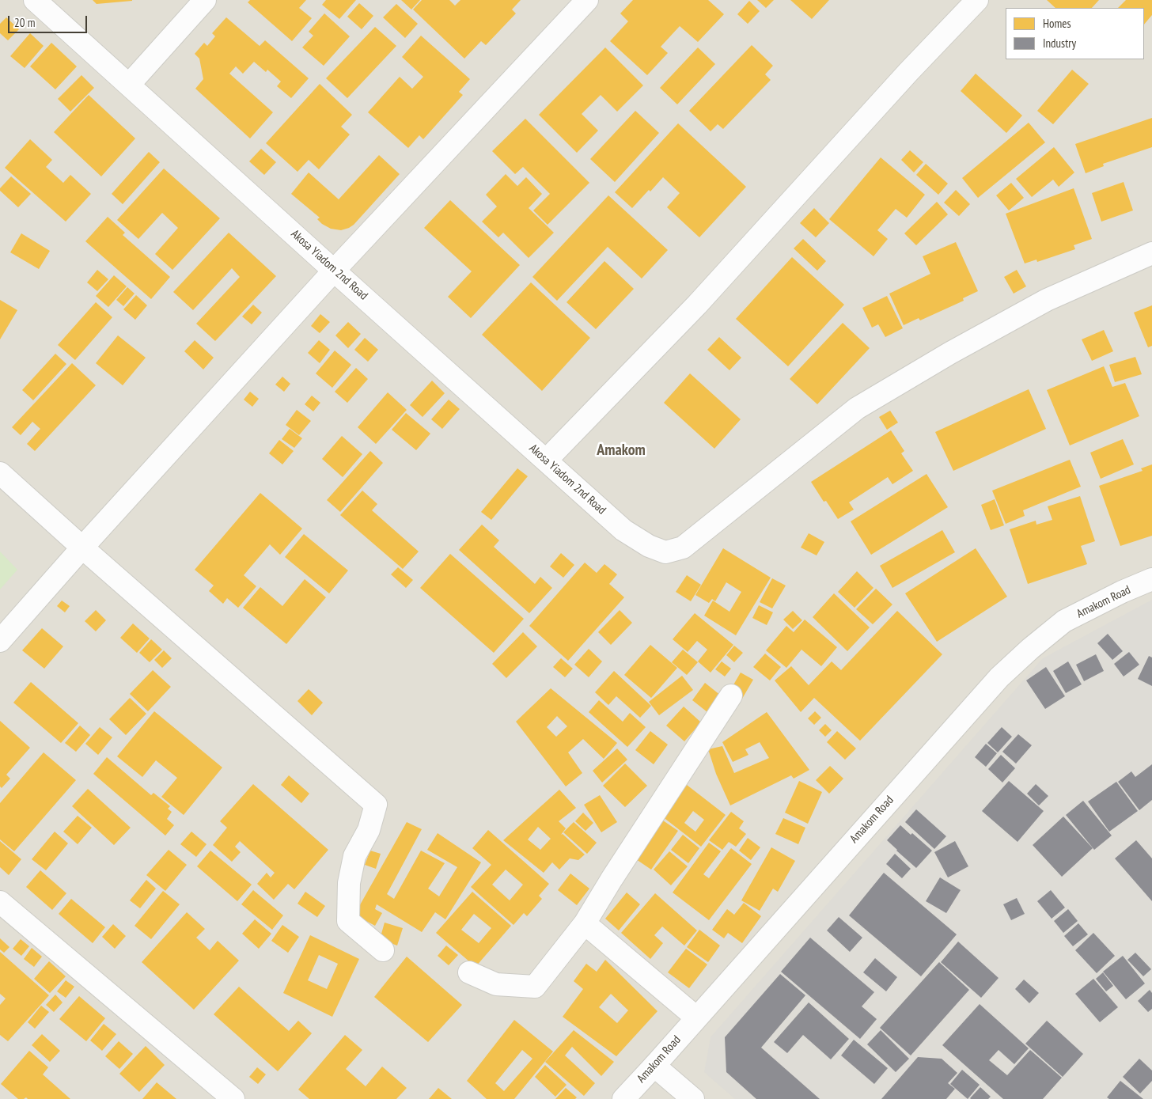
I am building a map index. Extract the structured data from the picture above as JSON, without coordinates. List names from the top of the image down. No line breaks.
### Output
{"streets":{"street":["Akosa Yiadom 2nd Road","Amakom Road"]},"districts":["Amakom"],"legend":["Homes","Industry"],"scale_bar":"20 m"}
